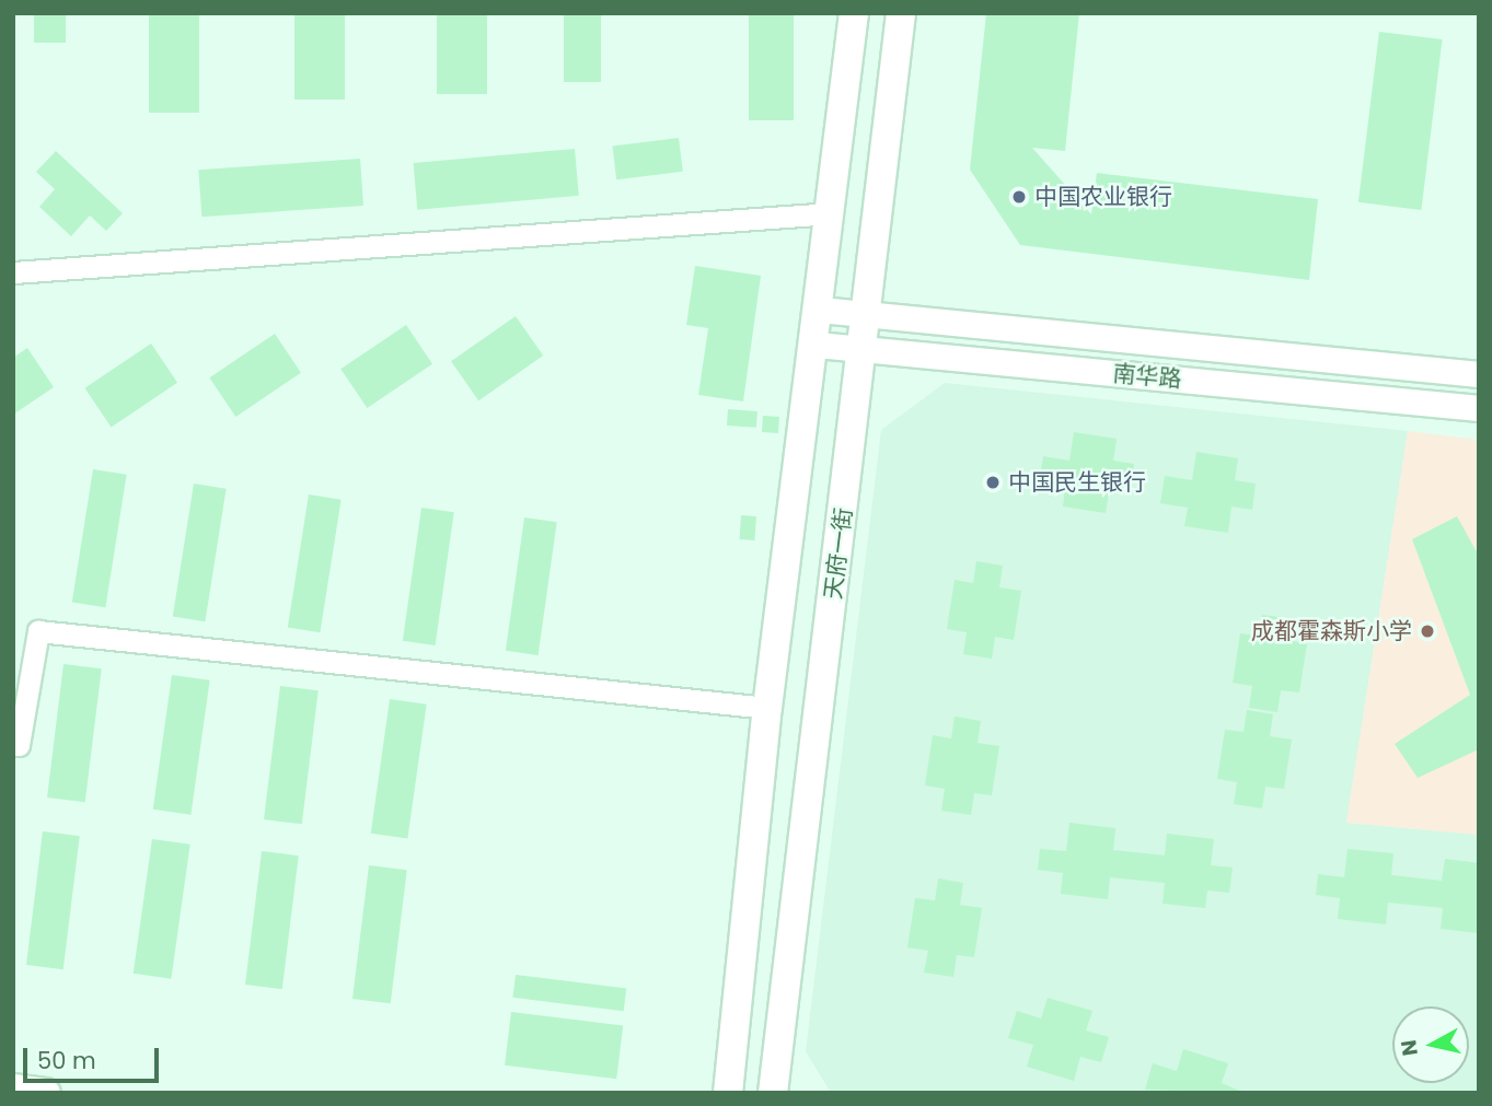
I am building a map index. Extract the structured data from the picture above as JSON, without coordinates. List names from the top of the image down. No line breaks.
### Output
{"streets":{"main road":["天府一街"],"street":["南华路"]},"crossings":[["南华路","天府一街"]],"places":["中国农业银行","中国民生银行","成都霍森斯小学"],"scale_bar":"50 m","north":"left"}
